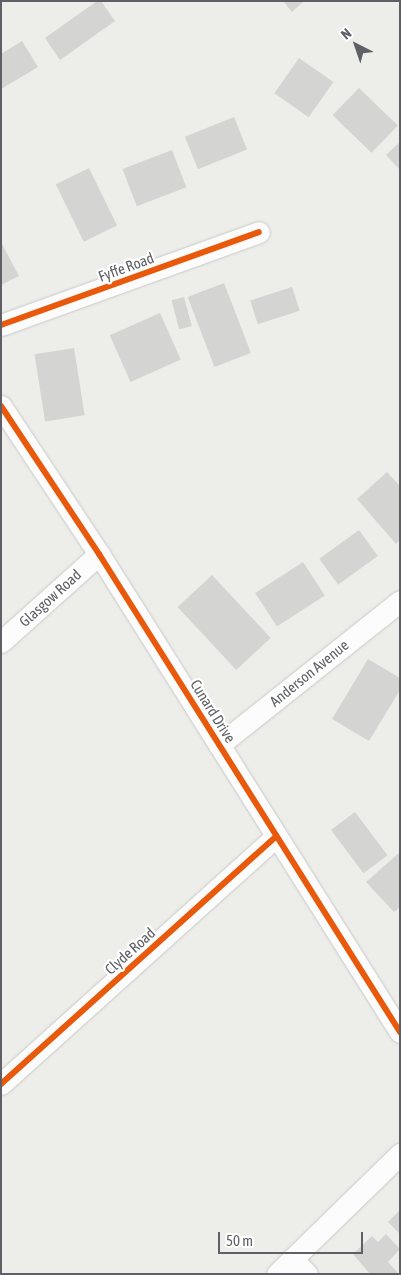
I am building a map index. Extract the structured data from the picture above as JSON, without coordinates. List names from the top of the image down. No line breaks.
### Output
{"streets":{"street":["Fyffe Road","Glasgow Road","Anderson Avenue","Cunard Drive","Clyde Road"]},"crossings":[["Glasgow Road","Cunard Drive"],["Anderson Avenue","Cunard Drive"],["Cunard Drive","Clyde Road"]],"scale_bar":"50 m","north":"top left"}
